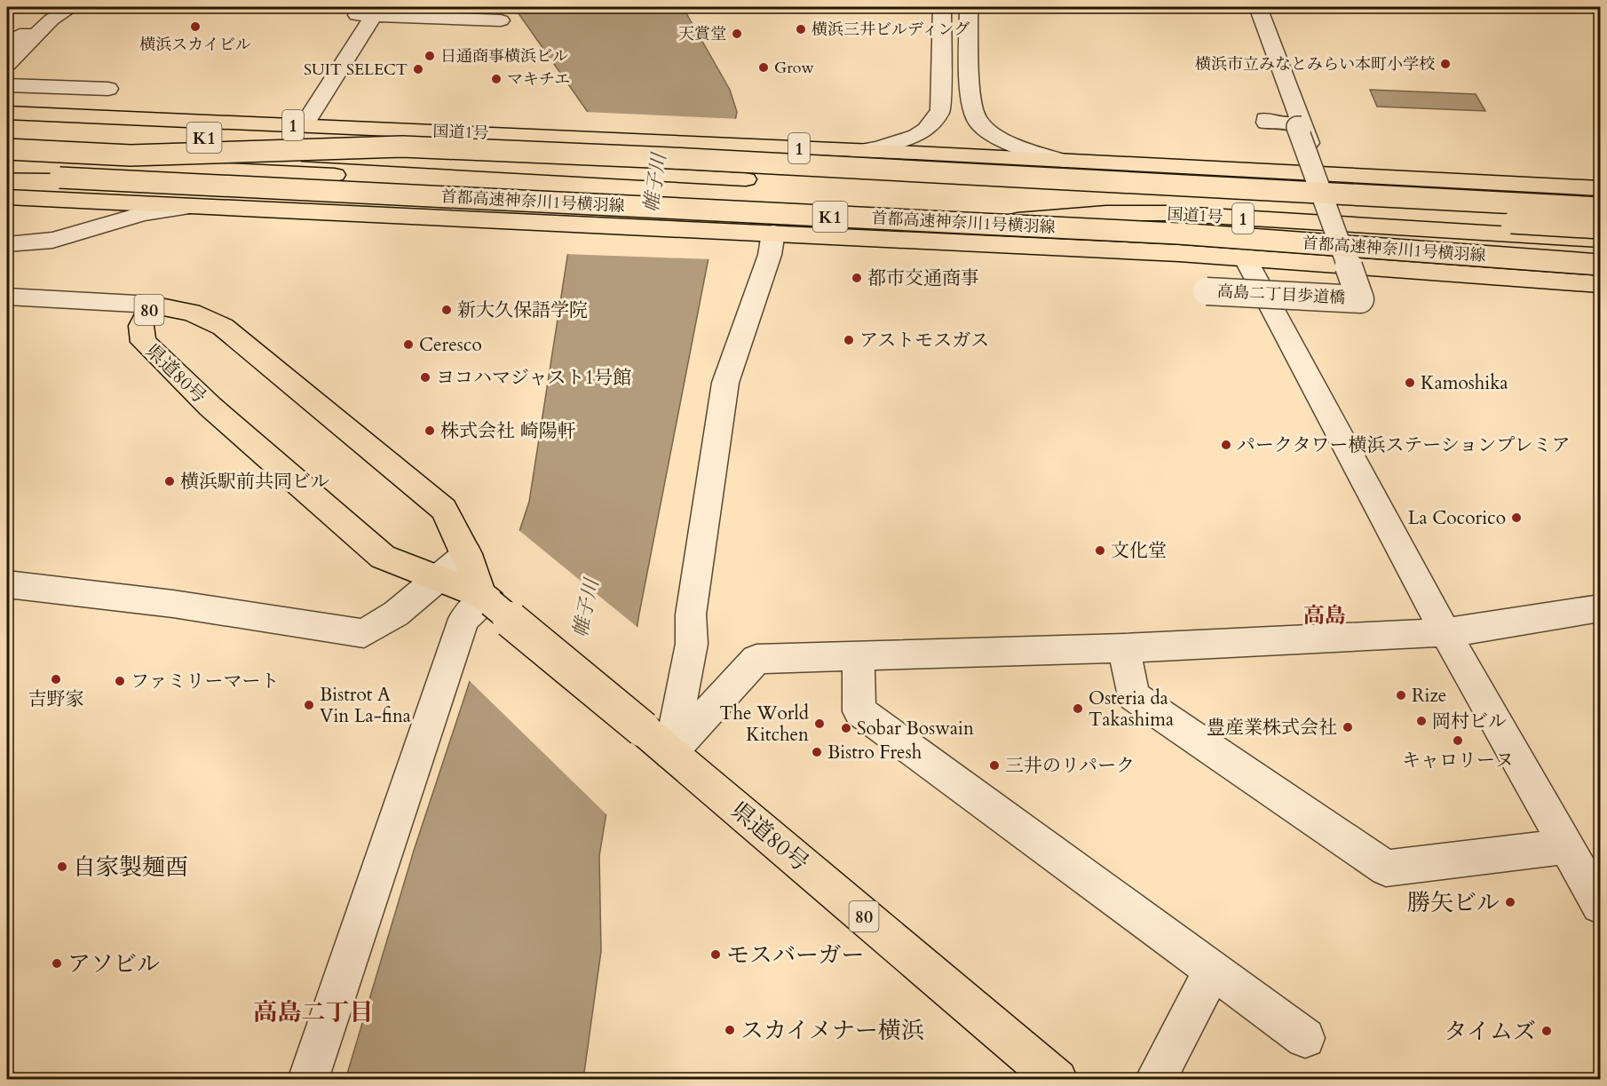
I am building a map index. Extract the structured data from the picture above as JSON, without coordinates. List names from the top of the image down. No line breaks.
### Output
{"streets":{"main road":["1","国道1号","K1","首都高速神奈川1号横羽線","80","県道80号"],"street":["高島二丁目歩道橋"]},"crossings":[["80","県道80号"]],"districts":["高島","高島二丁目"],"water":["帷子川"],"places":["横浜スカイビル","横浜三井ビルディング","天賞堂","日通商事横浜ビル","横浜市立みなとみらい本町小学校","Grow","SUIT SELECT","マキチエ","都市交通商事","新大久保語学院","アストモスガス","Ceresco","ヨコハマジャスト1号館","Kamoshika","株式会社 崎陽軒","パークタワー横浜ステーションプレミア","横浜駅前共同ビル","La Cocorico","文化堂","吉野家","ファミリーマート","Rize","Bistrot A Vin La-fina","Osteria da Takashima","岡村ビル","The World Kitchen","豊産業株式会社","Sobar Boswain","キャロリーヌ","Bistro Fresh","三井のリパーク","自家製麺酉","勝矢ビル","モスバーガー","アソビル","スカイメナー横浜","タイムズ"]}
